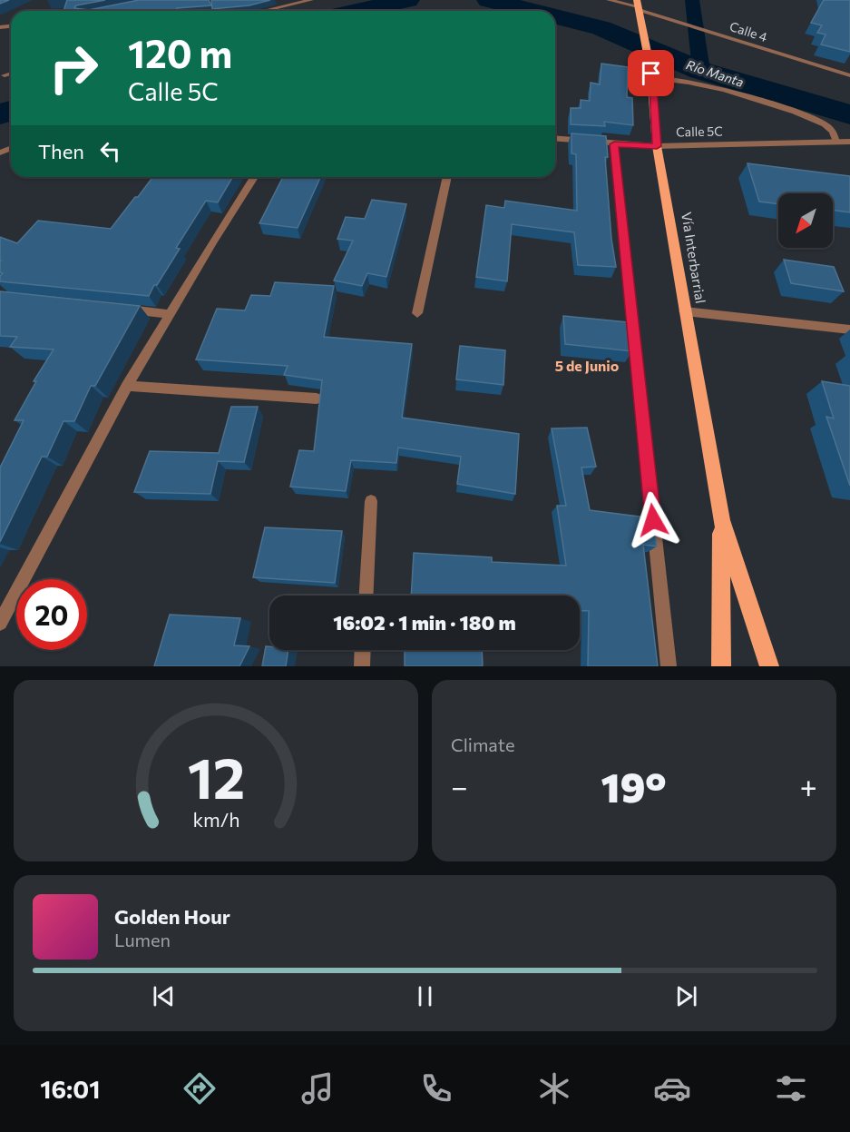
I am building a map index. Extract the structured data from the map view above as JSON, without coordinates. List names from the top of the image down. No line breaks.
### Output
{"streets":{"main road":["Vía Interbarrial"],"street":["Calle 4","Calle 5C"]},"crossings":[["Calle 4","Vía Interbarrial"],["Calle 5C","Vía Interbarrial"]],"districts":["5 de Junio"],"water":["Río Manta"],"north":"bottom left","page":{"turn":["120 m","Calle 5C"],"then":"Then","limit":"20","trip":"16:02 · 1 min · 180 m","tile":"Climate","heat":["−","19°","+"],"song":["Golden Hour","Lumen"],"tabs":"16:01","gauge":["12","km/h"]}}
